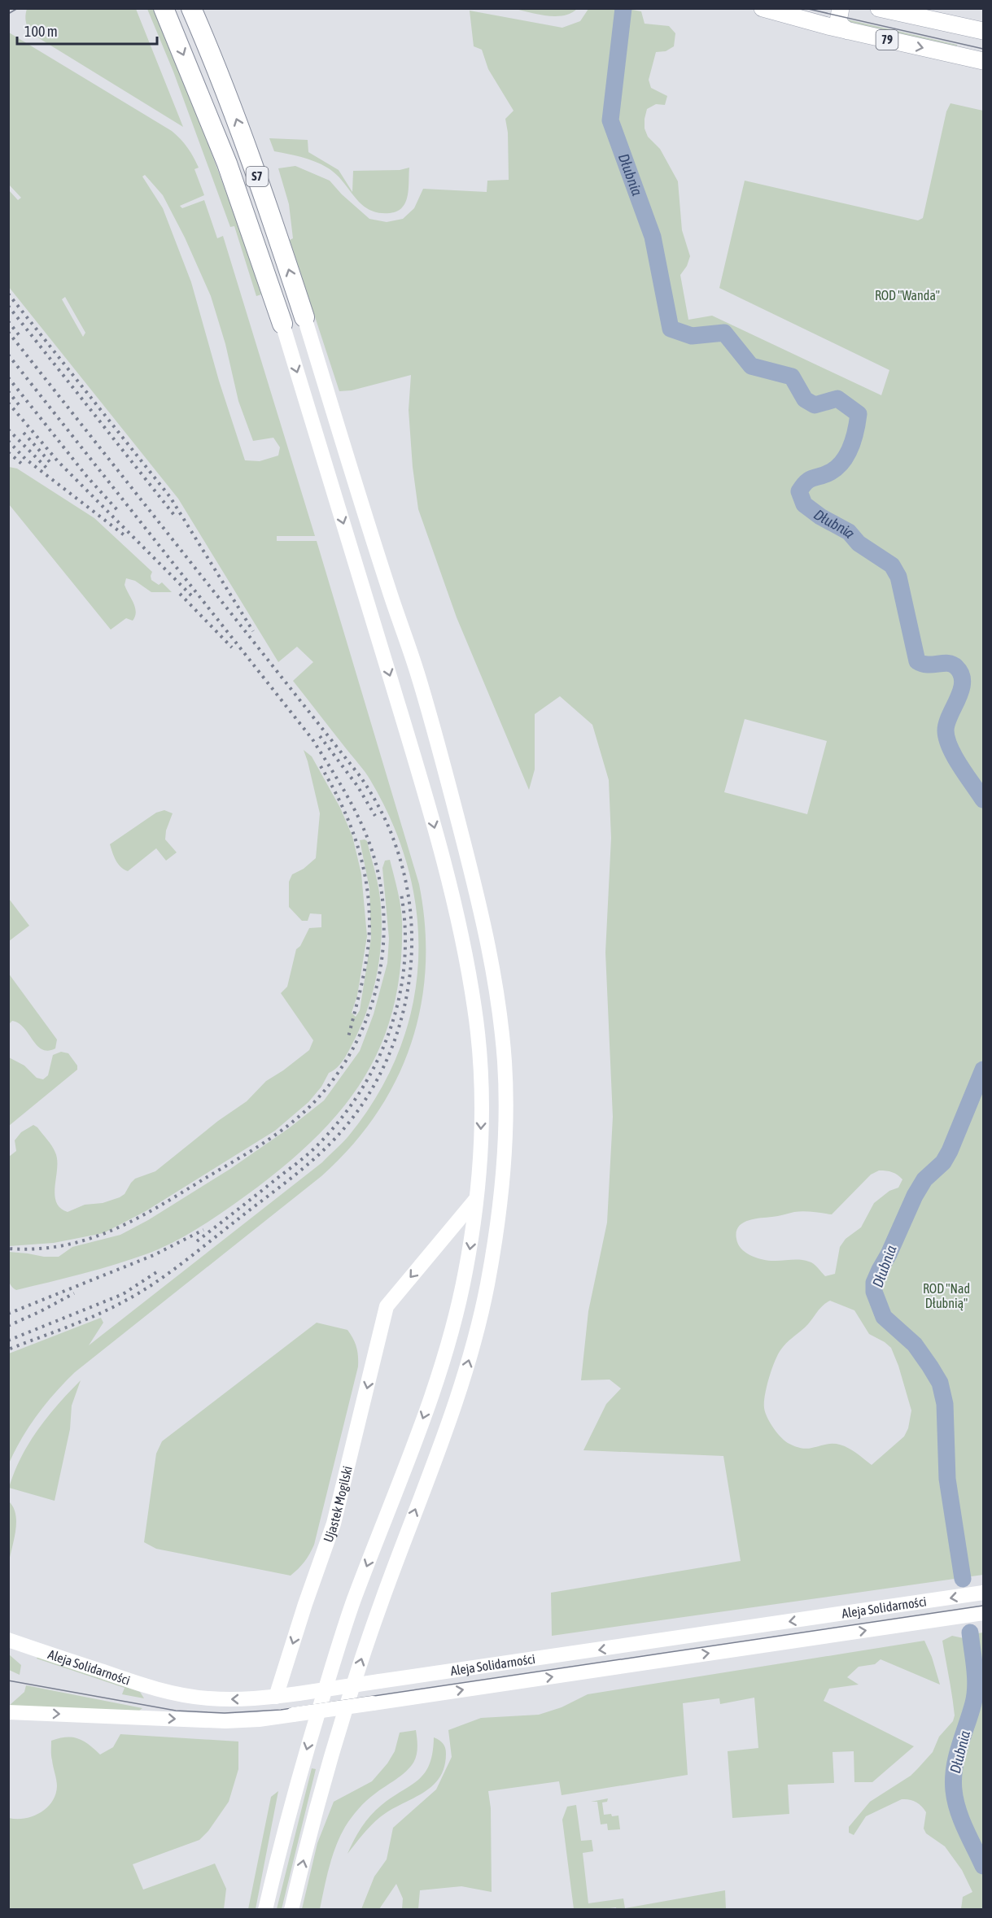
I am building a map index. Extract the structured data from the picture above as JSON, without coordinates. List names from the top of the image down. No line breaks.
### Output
{"streets":{"highway":["S7"],"main road":["79","Ujastek Mogilski","Aleja Solidarności"]},"crossings":[["S7","Ujastek Mogilski"],["Ujastek Mogilski","Aleja Solidarności"]],"water":["Dłubnia"],"parks":["ROD \"Wanda\"","ROD \"Nad Dłubnią\""],"scale_bar":"100 m"}
